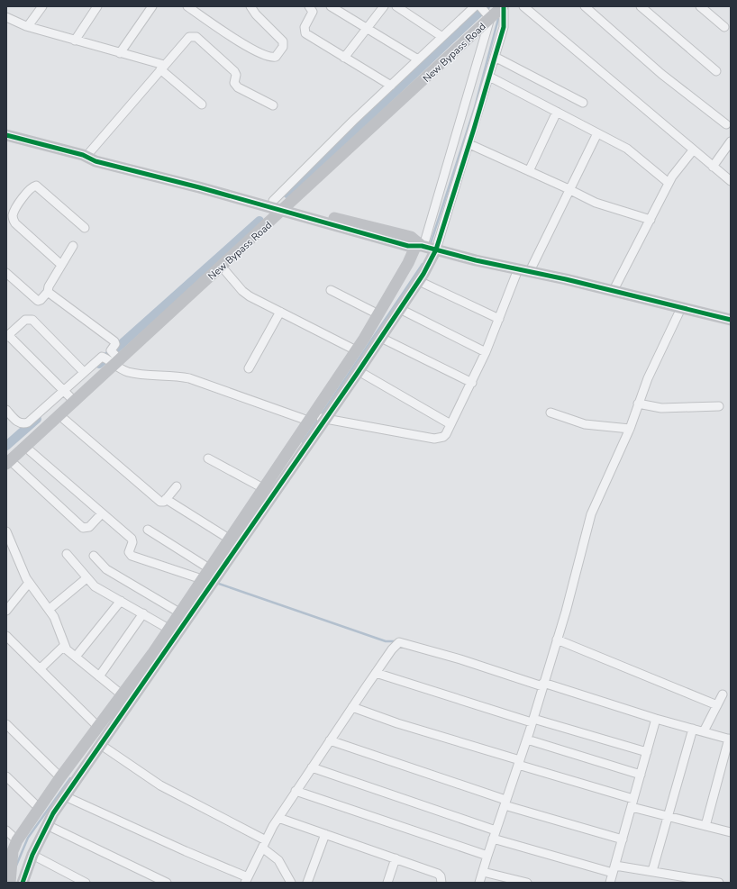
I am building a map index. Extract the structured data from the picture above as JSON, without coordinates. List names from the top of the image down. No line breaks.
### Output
{"streets":{"street":["New Bypass Road"]}}
